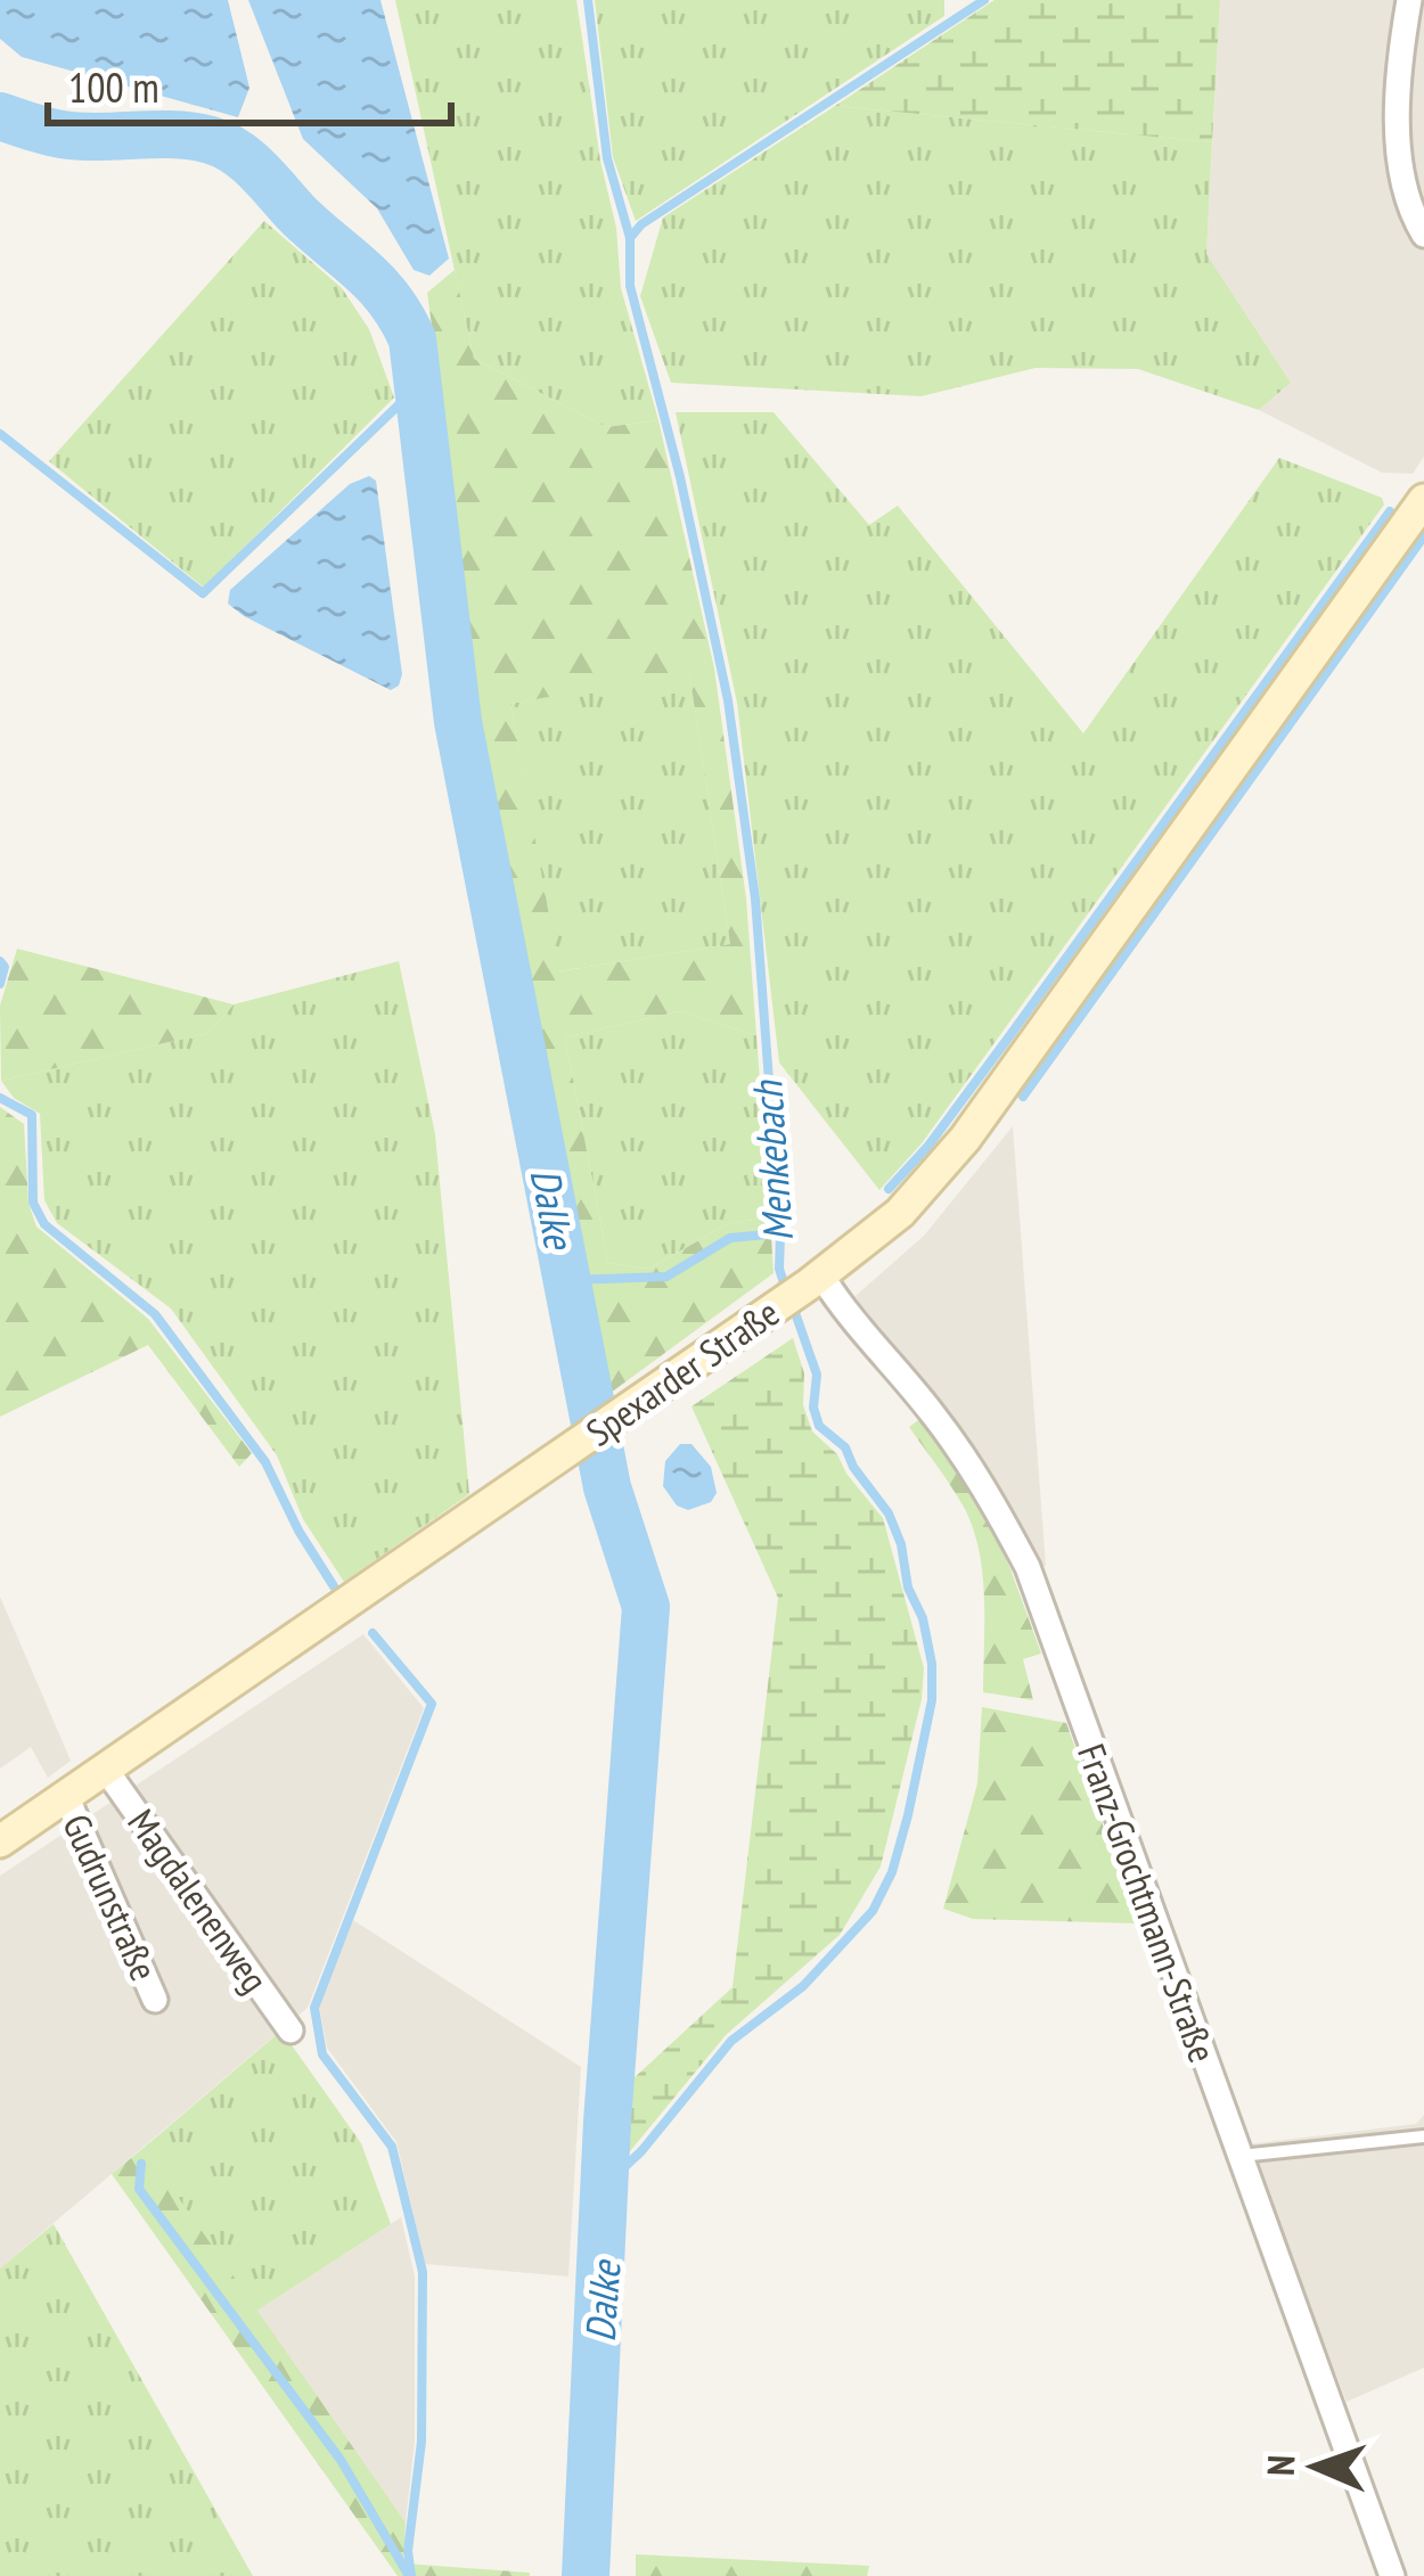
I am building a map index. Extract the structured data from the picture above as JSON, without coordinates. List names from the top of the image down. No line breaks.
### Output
{"streets":{"main road":["Spexarder Straße"],"street":["Gudrunstraße","Magdalenenweg","Franz-Grochtmann-Straße"]},"crossings":[["Spexarder Straße","Gudrunstraße"],["Spexarder Straße","Magdalenenweg"],["Spexarder Straße","Franz-Grochtmann-Straße"]],"water":["Menkebach","Dalke"],"scale_bar":"100 m","north":"left"}
